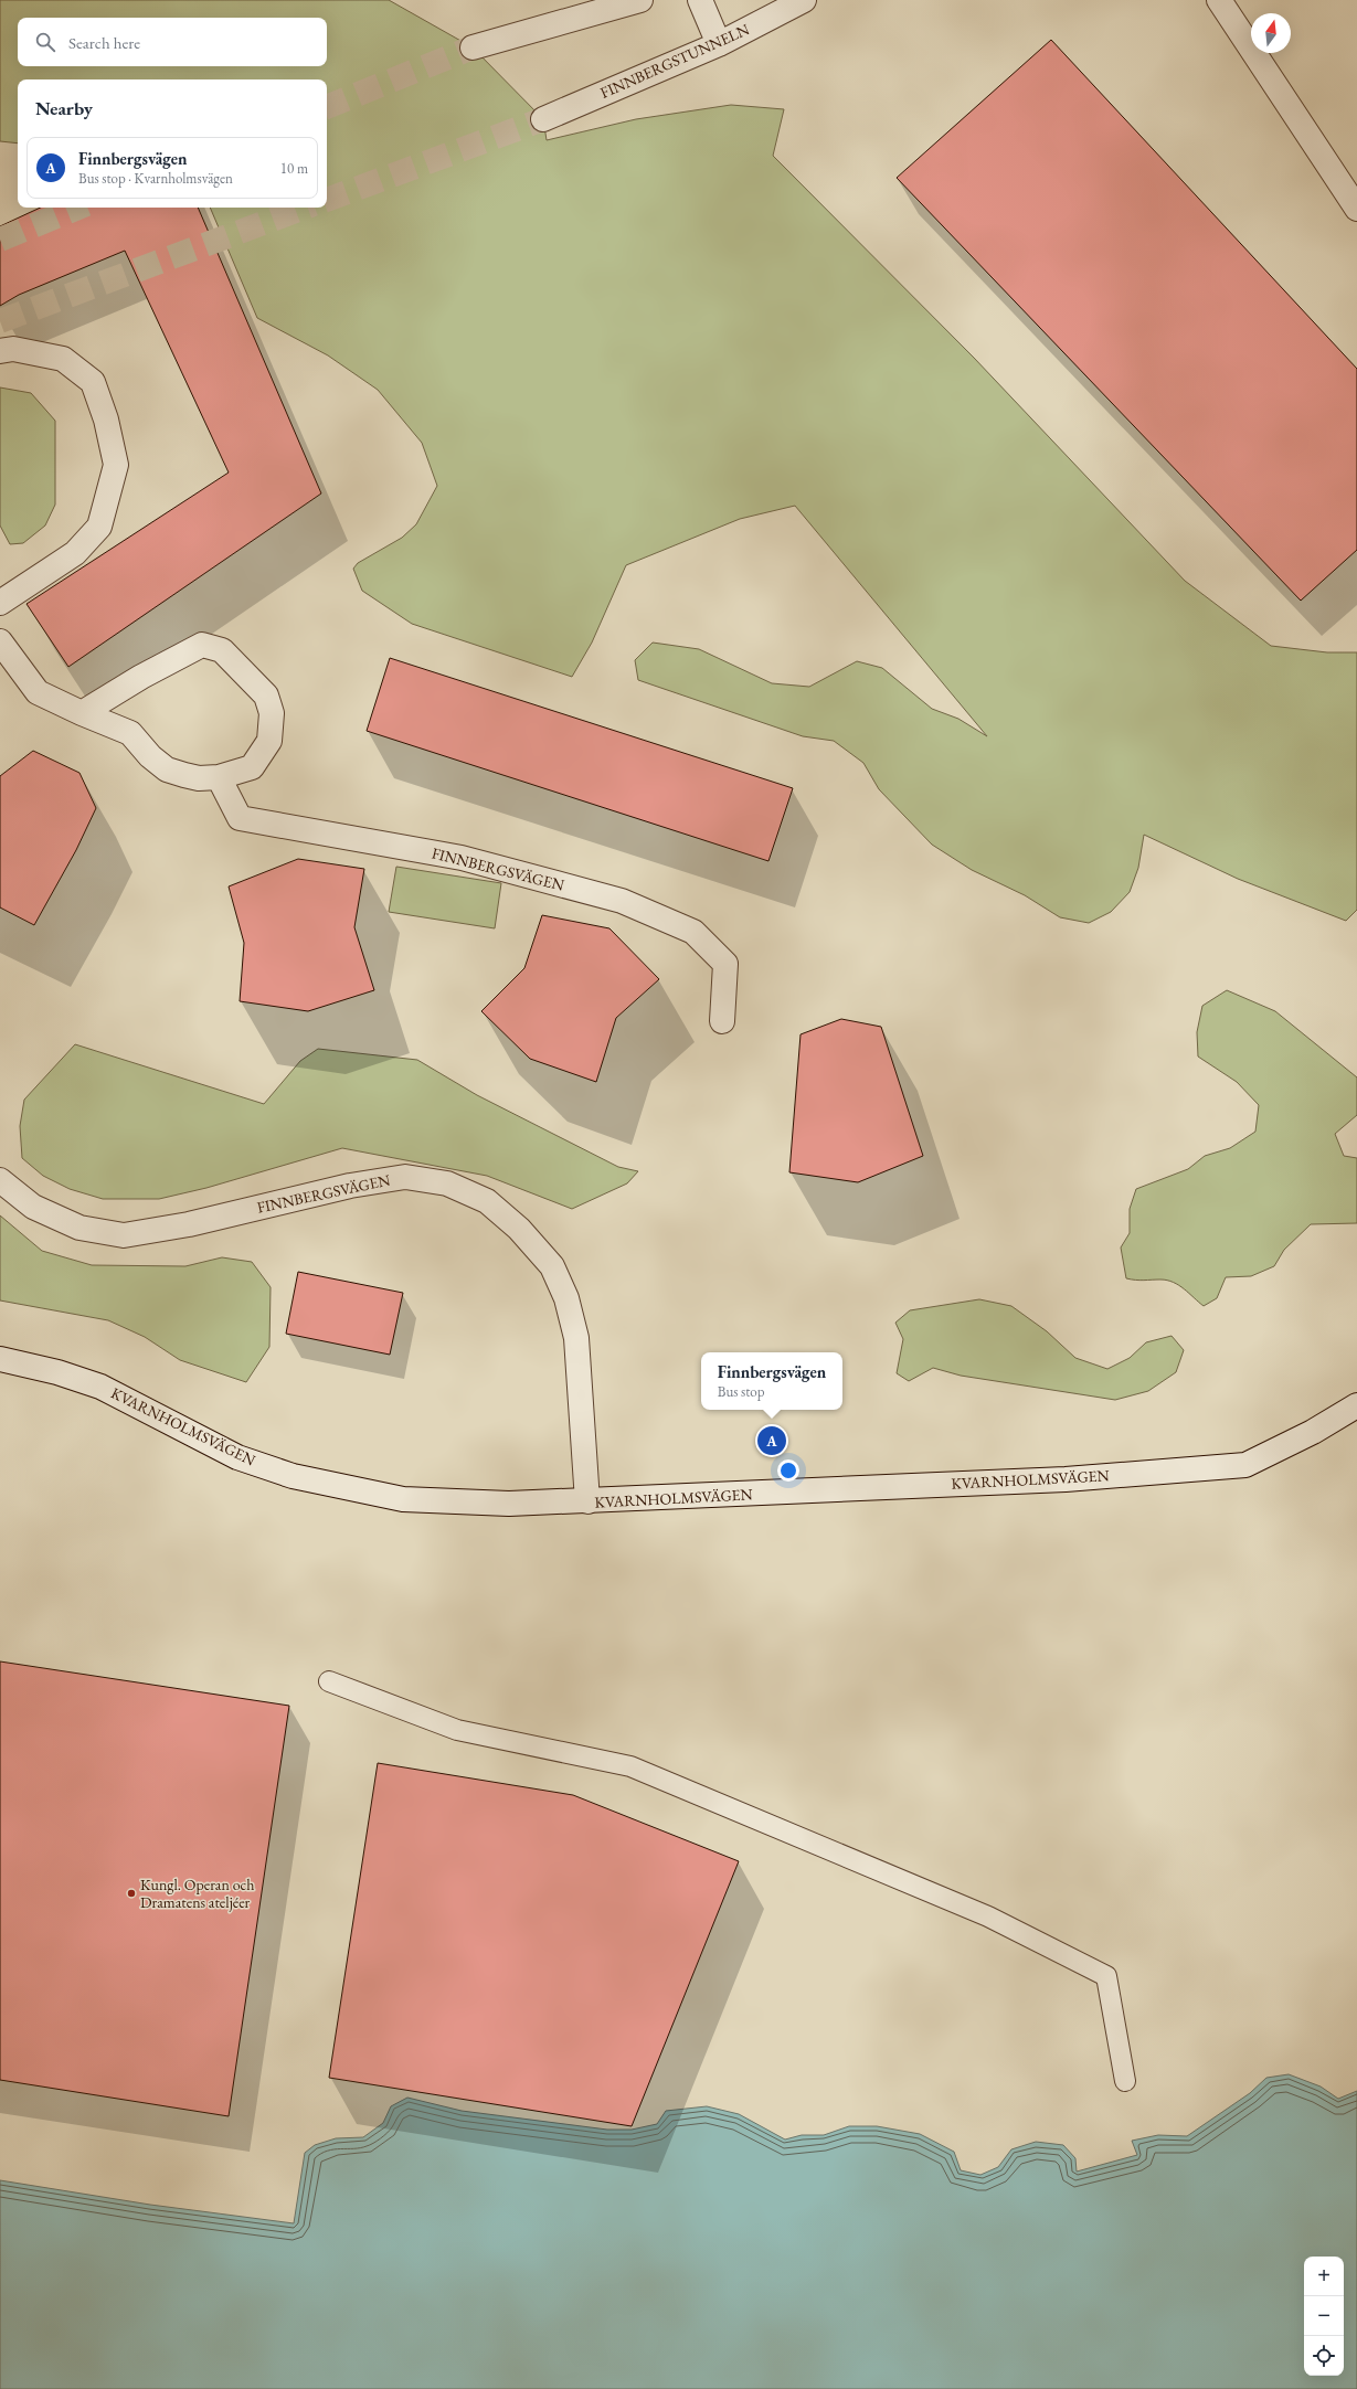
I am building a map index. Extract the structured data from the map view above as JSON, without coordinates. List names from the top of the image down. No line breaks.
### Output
{"streets":{"street":["FINNBERGSTUNNELN","FINNBERGSVÄGEN","KVARNHOLMSVÄGEN"]},"crossings":[["FINNBERGSVÄGEN","KVARNHOLMSVÄGEN"]],"places":["Kungl. Operan och Dramatens ateljéer"],"north":"top","page":{"search":"Search here","heading":"Nearby","list":[{"mark":"A","name":"Finnbergsvägen","note":"Bus stop · Kvarnholmsvägen","value":"10 m"}],"popup":["Finnbergsvägen","Bus stop"],"pins":"A","map_buttons":["+","−"]}}
